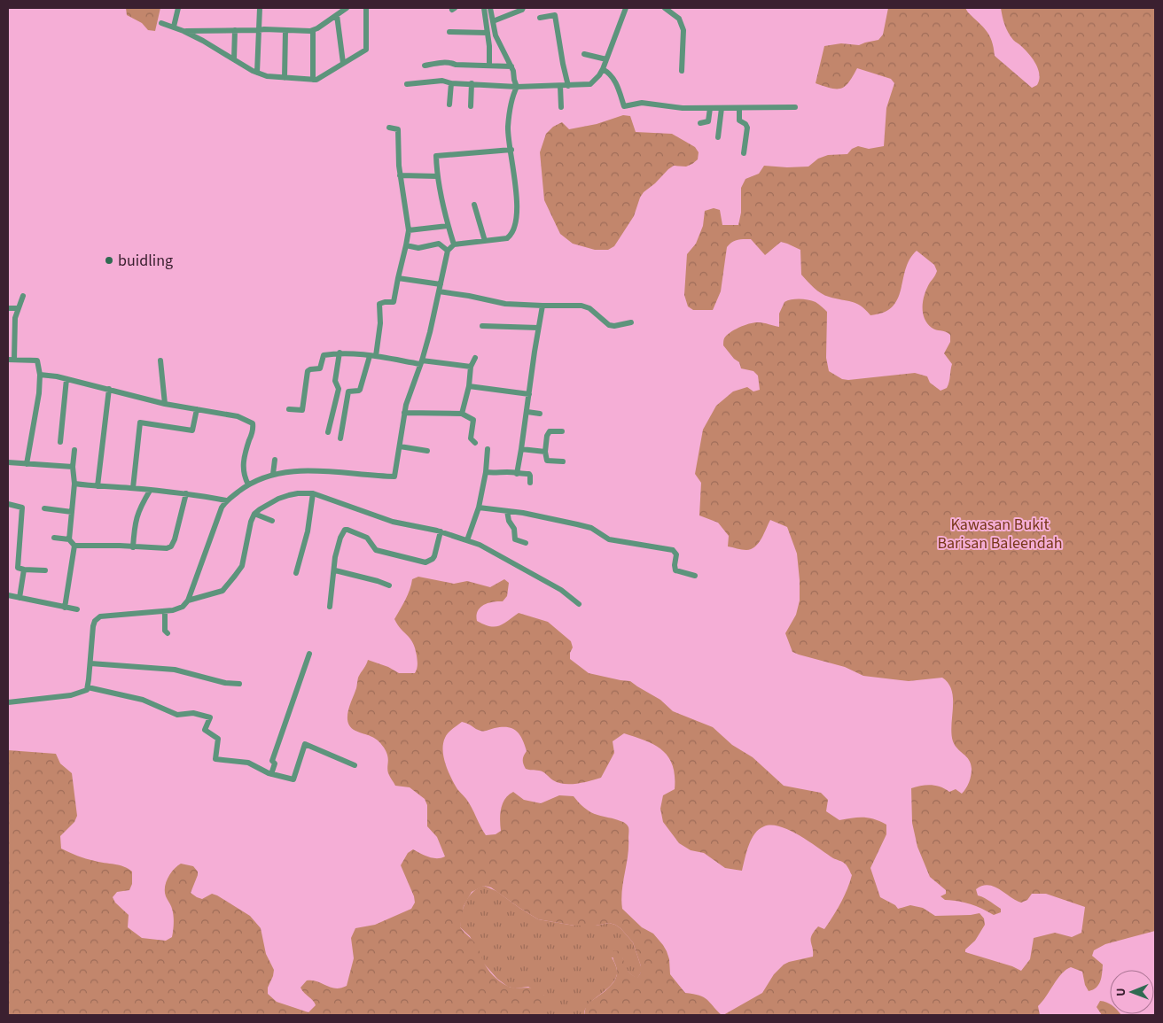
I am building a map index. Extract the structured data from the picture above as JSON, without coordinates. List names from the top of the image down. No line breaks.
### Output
{"parks":["Kawasan Bukit Barisan Baleendah"],"places":["buidling"],"north":"left"}
